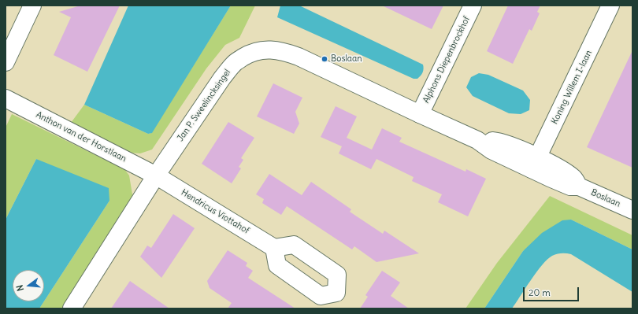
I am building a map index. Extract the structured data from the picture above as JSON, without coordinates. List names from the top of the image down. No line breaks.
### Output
{"streets":{"street":["Alphons Diepenbrockhof","Koning Willem I-laan","Jan P. Sweelincksingel","Anthon van der Horstlaan","Boslaan","Hendricus Viottahof"]},"crossings":[["Alphons Diepenbrockhof","Jan P. Sweelincksingel"],["Koning Willem I-laan","Jan P. Sweelincksingel"],["Koning Willem I-laan","Boslaan"],["Jan P. Sweelincksingel","Anthon van der Horstlaan"],["Jan P. Sweelincksingel","Boslaan"],["Jan P. Sweelincksingel","Hendricus Viottahof"],["Anthon van der Horstlaan","Hendricus Viottahof"]],"places":["Boslaan"],"scale_bar":"20 m","north":"left"}
